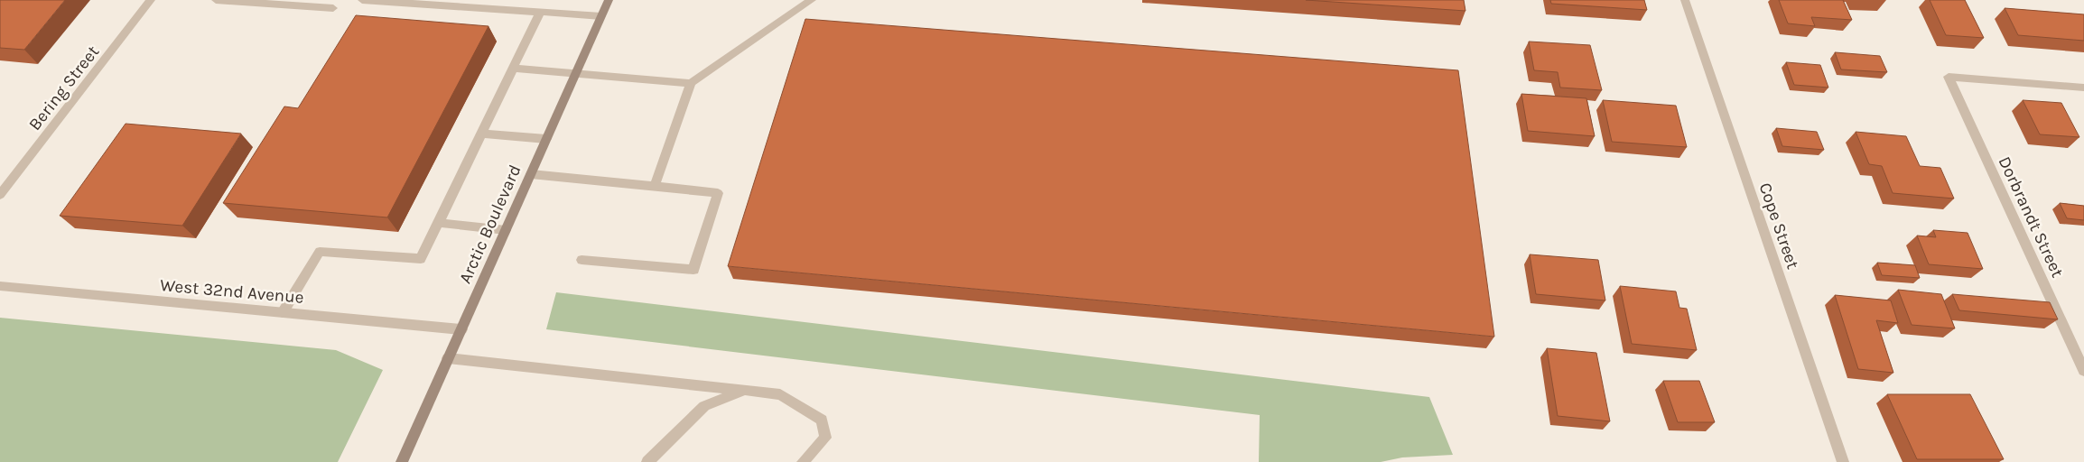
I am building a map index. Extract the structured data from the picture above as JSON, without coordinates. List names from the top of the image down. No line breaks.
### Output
{"streets":{"main road":["Arctic Boulevard"],"street":["Bering Street","Dorbrandt Street","Cope Street","West 32nd Avenue"]},"crossings":[["Arctic Boulevard","West 32nd Avenue"]]}
